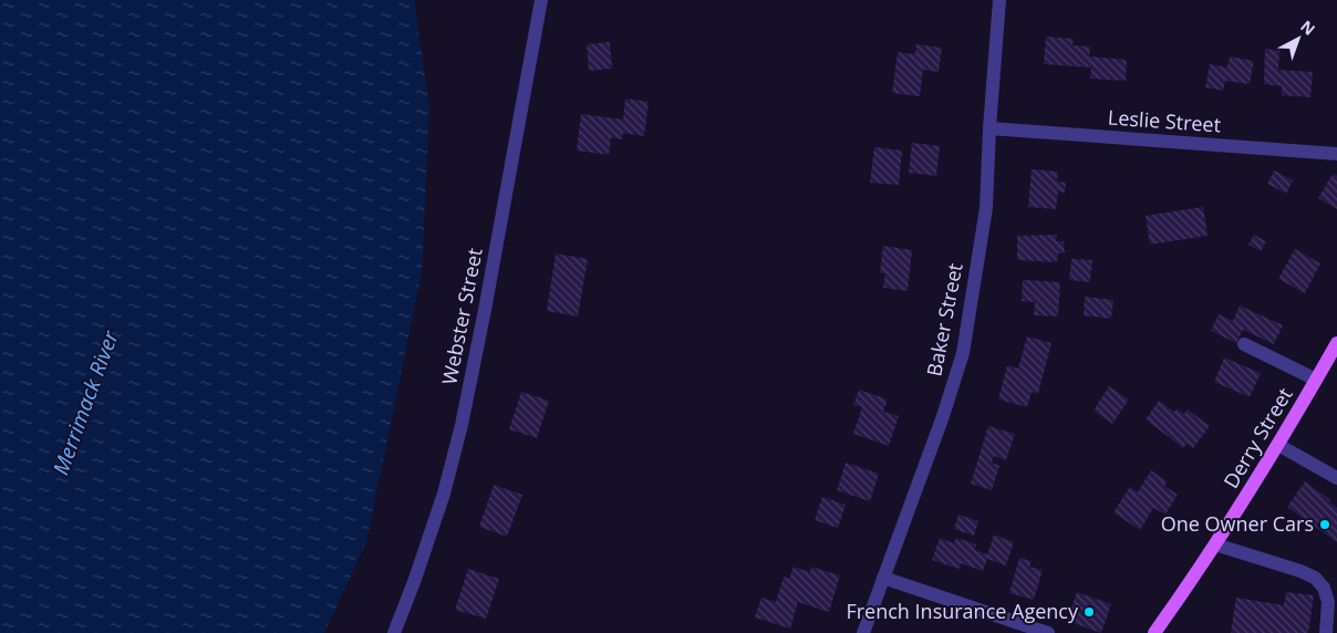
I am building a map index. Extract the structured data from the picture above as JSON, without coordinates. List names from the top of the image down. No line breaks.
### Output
{"streets":{"main road":["Derry Street"],"street":["Leslie Street","Webster Street","Baker Street"]},"crossings":[["Leslie Street","Baker Street"]],"water":["Merrimack River"],"places":["One Owner Cars","French Insurance Agency"],"north":"top right"}
